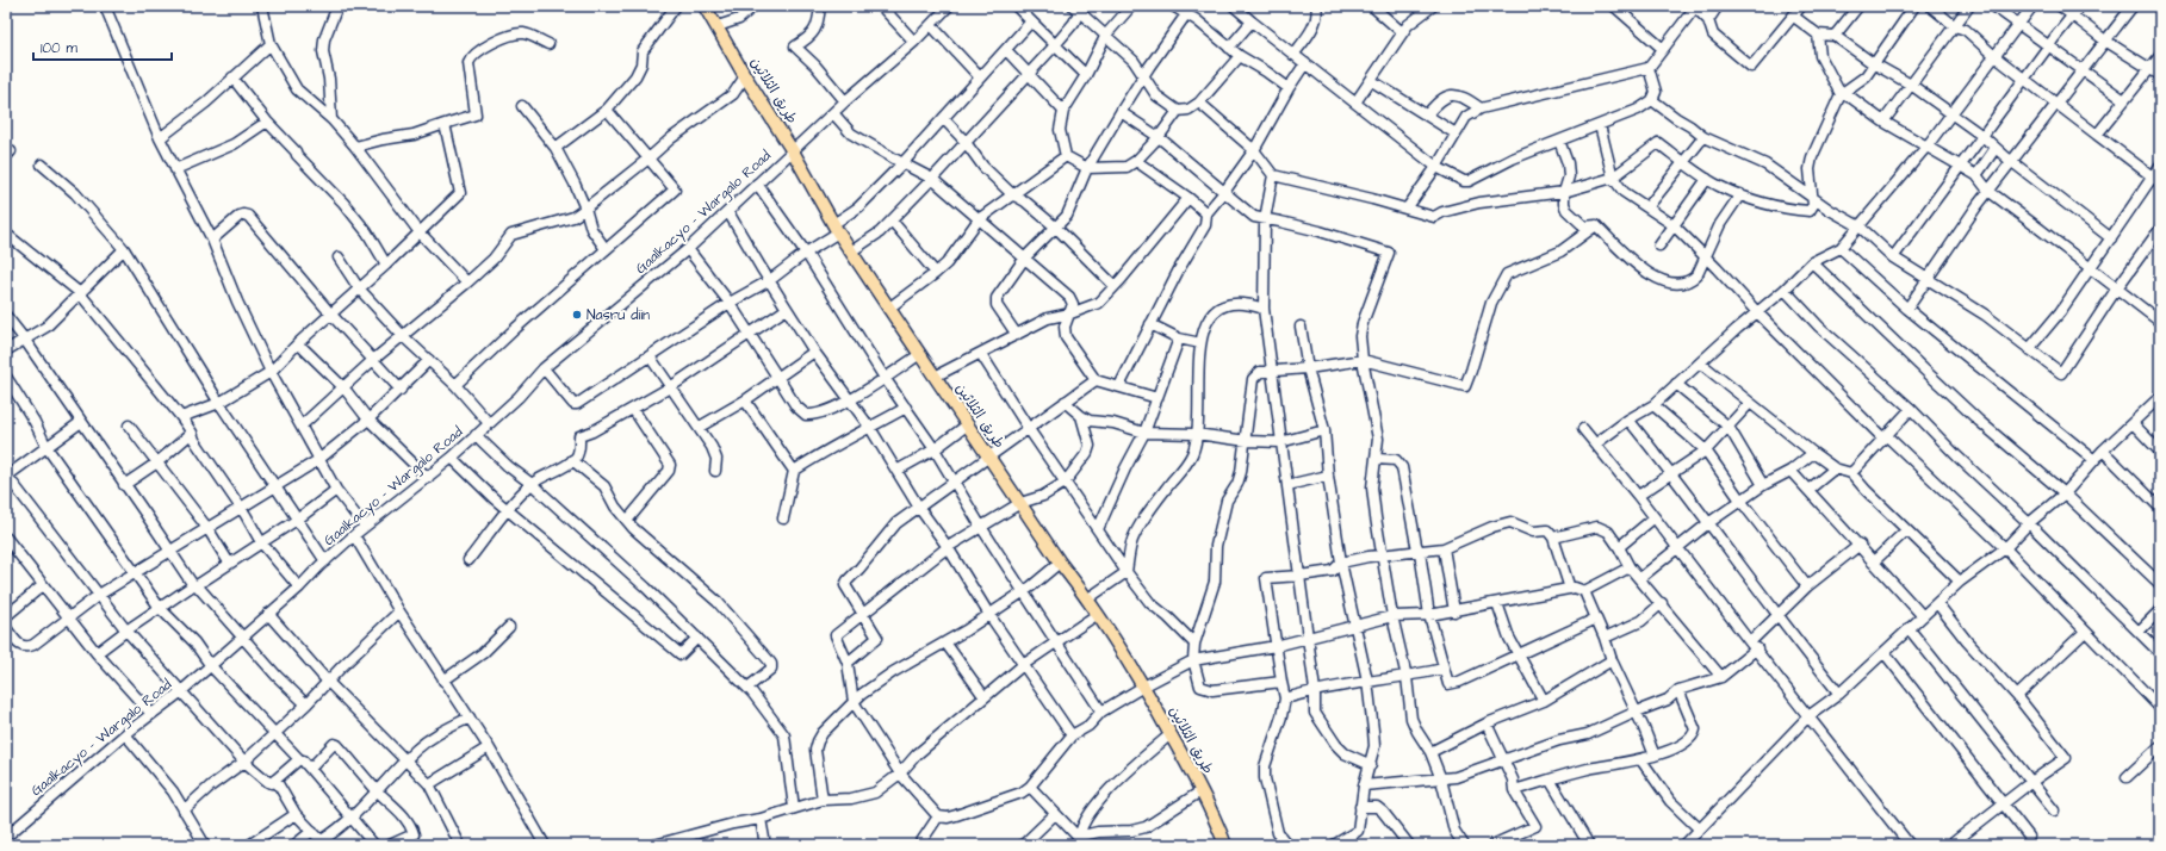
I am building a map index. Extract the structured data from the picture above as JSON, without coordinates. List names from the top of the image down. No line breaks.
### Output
{"streets":{"main road":["طريق الثلاثين"],"street":["Gaalkacyo - Wargalo Road"]},"crossings":[["طريق الثلاثين","Gaalkacyo - Wargalo Road"]],"places":["Nasru diin"],"scale_bar":"100 m"}
